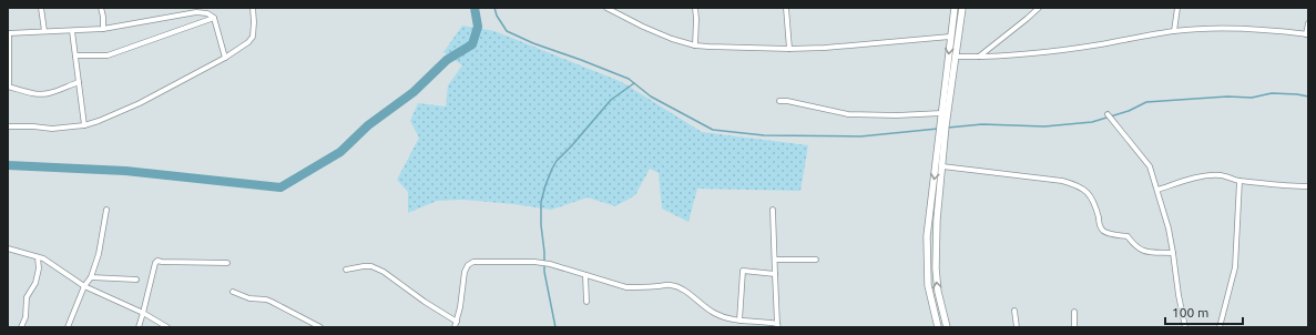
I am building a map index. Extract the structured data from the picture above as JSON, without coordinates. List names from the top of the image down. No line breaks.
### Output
{"scale_bar":"100 m"}
